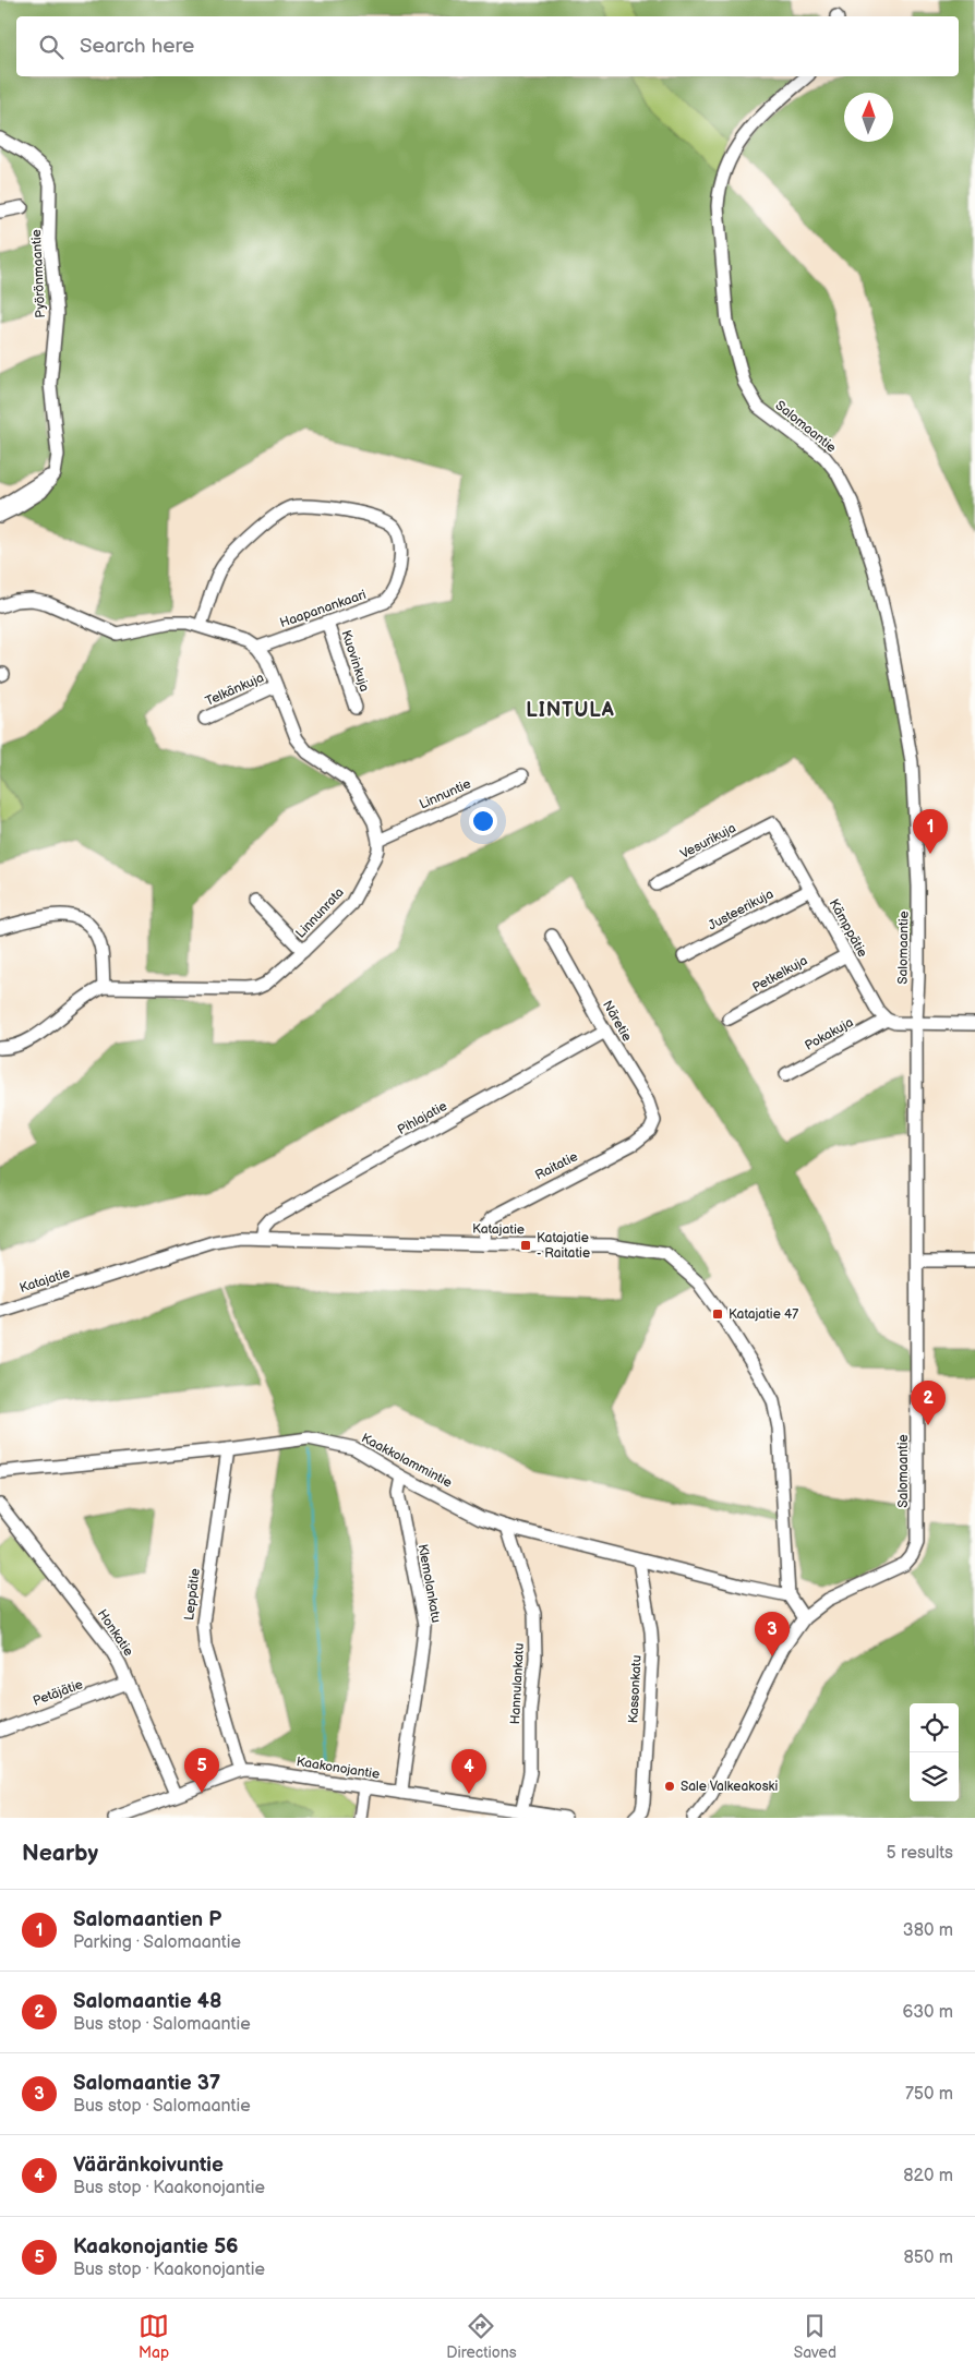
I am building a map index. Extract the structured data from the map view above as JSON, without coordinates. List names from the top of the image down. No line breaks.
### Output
{"streets":{"street":["Pyörönmaantie","Salomaantie","Haapanankaari","Kuovinkuja","Telkänkuja","Linnuntie","Vesurikuja","Justeerikuja","Linnunrata","Kämppätie","Petkelkuja","Näretie","Pokakuja","Pihlajatie","Raitatie","Katajatie","Kaakkolammintie","Klemolankatu","Leppätie","Honkatie","Hannulankatu","Kassonkatu","Petäjätie","Kaakonojantie"]},"crossings":[["Haapanankaari","Kuovinkuja"],["Linnuntie","Linnunrata"],["Vesurikuja","Kämppätie"],["Justeerikuja","Kämppätie"],["Kämppätie","Petkelkuja"],["Kämppätie","Pokakuja"],["Näretie","Pihlajatie"],["Näretie","Raitatie"],["Pihlajatie","Katajatie"],["Raitatie","Katajatie"],["Katajatie","Kaakkolammintie"],["Kaakkolammintie","Klemolankatu"],["Kaakkolammintie","Leppätie"],["Kaakkolammintie","Hannulankatu"],["Kaakkolammintie","Kassonkatu"],["Klemolankatu","Kaakonojantie"],["Leppätie","Kaakonojantie"],["Honkatie","Petäjätie"],["Honkatie","Kaakonojantie"],["Hannulankatu","Kaakonojantie"]],"districts":["LINTULA"],"places":{"transit":["Katajatie - Raitatie","Katajatie 47"],"other":["Sale Valkeakoski"]},"north":"top","page":{"search":"Search here","pins":["1","2","3","5","4"],"heading":["Nearby","5 results"],"list":[{"mark":"1","name":"Salomaantien P","note":"Parking · Salomaantie","value":"380 m"},{"mark":"2","name":"Salomaantie 48","note":"Bus stop · Salomaantie","value":"630 m"},{"mark":"3","name":"Salomaantie 37","note":"Bus stop · Salomaantie","value":"750 m"},{"mark":"4","name":"Vääränkoivuntie","note":"Bus stop · Kaakonojantie","value":"820 m"},{"mark":"5","name":"Kaakonojantie 56","note":"Bus stop · Kaakonojantie","value":"850 m"}],"nav":["Map","Directions","Saved"]}}
